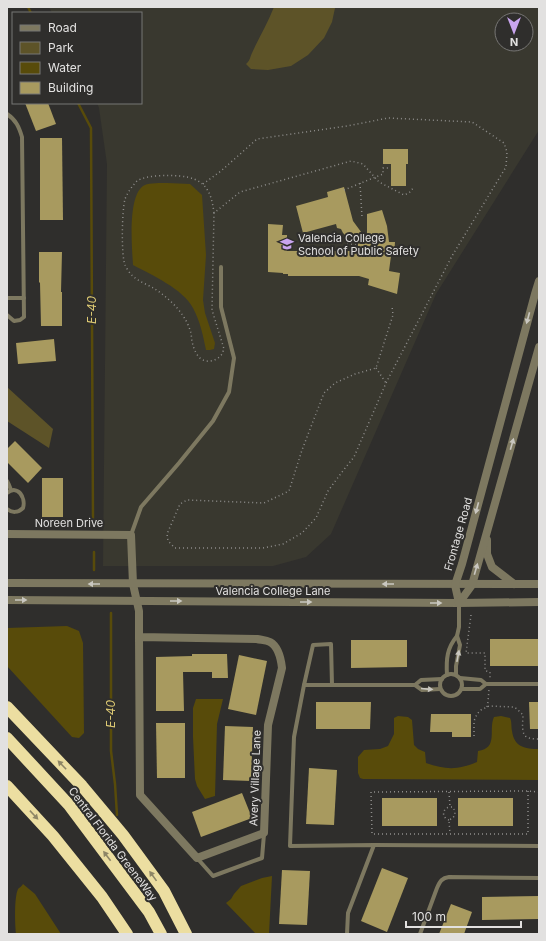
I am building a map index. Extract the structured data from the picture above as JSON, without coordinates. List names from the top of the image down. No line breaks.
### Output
{"streets":{"highway":["Central Florida GreeneWay"],"street":["Noreen Drive","Frontage Road","Valencia College Lane","Avery Village Lane"]},"crossings":[["Frontage Road","Valencia College Lane"]],"water":["E-40"],"places":{"school or university":["Valencia College School of Public Safety"]},"legend":["Road","Park","Water","Building"],"scale_bar":"100 m","north":"bottom"}
